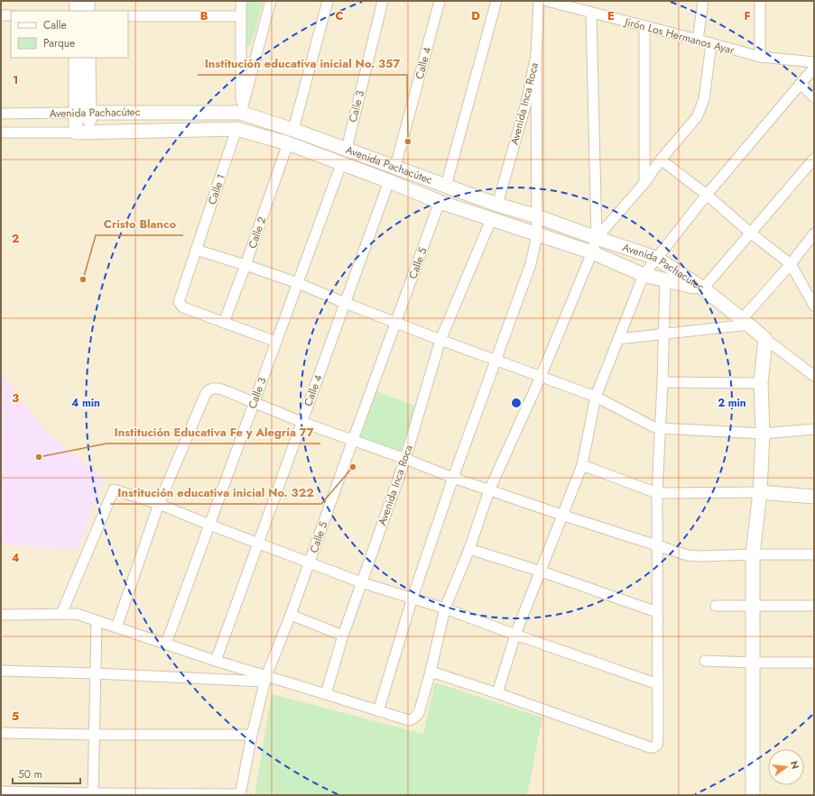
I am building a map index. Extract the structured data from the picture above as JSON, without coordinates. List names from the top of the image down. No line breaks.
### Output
{"streets":{"street":["Jirón Los Hermanos Ayar","Calle 4","Avenida Inca Roca","Calle 3","Avenida Pachacútec","Calle 1","Calle 2","Calle 5"]},"crossings":[["Calle 4","Avenida Pachacútec"],["Avenida Inca Roca","Avenida Pachacútec"],["Calle 3","Avenida Pachacútec"],["Avenida Pachacútec","Calle 1"],["Avenida Pachacútec","Calle 2"],["Avenida Pachacútec","Calle 5"],["Calle 1","Calle 2"]],"places":["Institución educativa inicial No. 357","Cristo Blanco","Institución Educativa Fe y Alegría 77","Institución educativa inicial No. 322"],"legend":["Calle","Parque"],"scale_bar":"50 m","north":"right","grid":{"columns":["B","C","D","E","F"],"rows":["1","2","3","4","5"]},"rings":["2 min","4 min"]}
